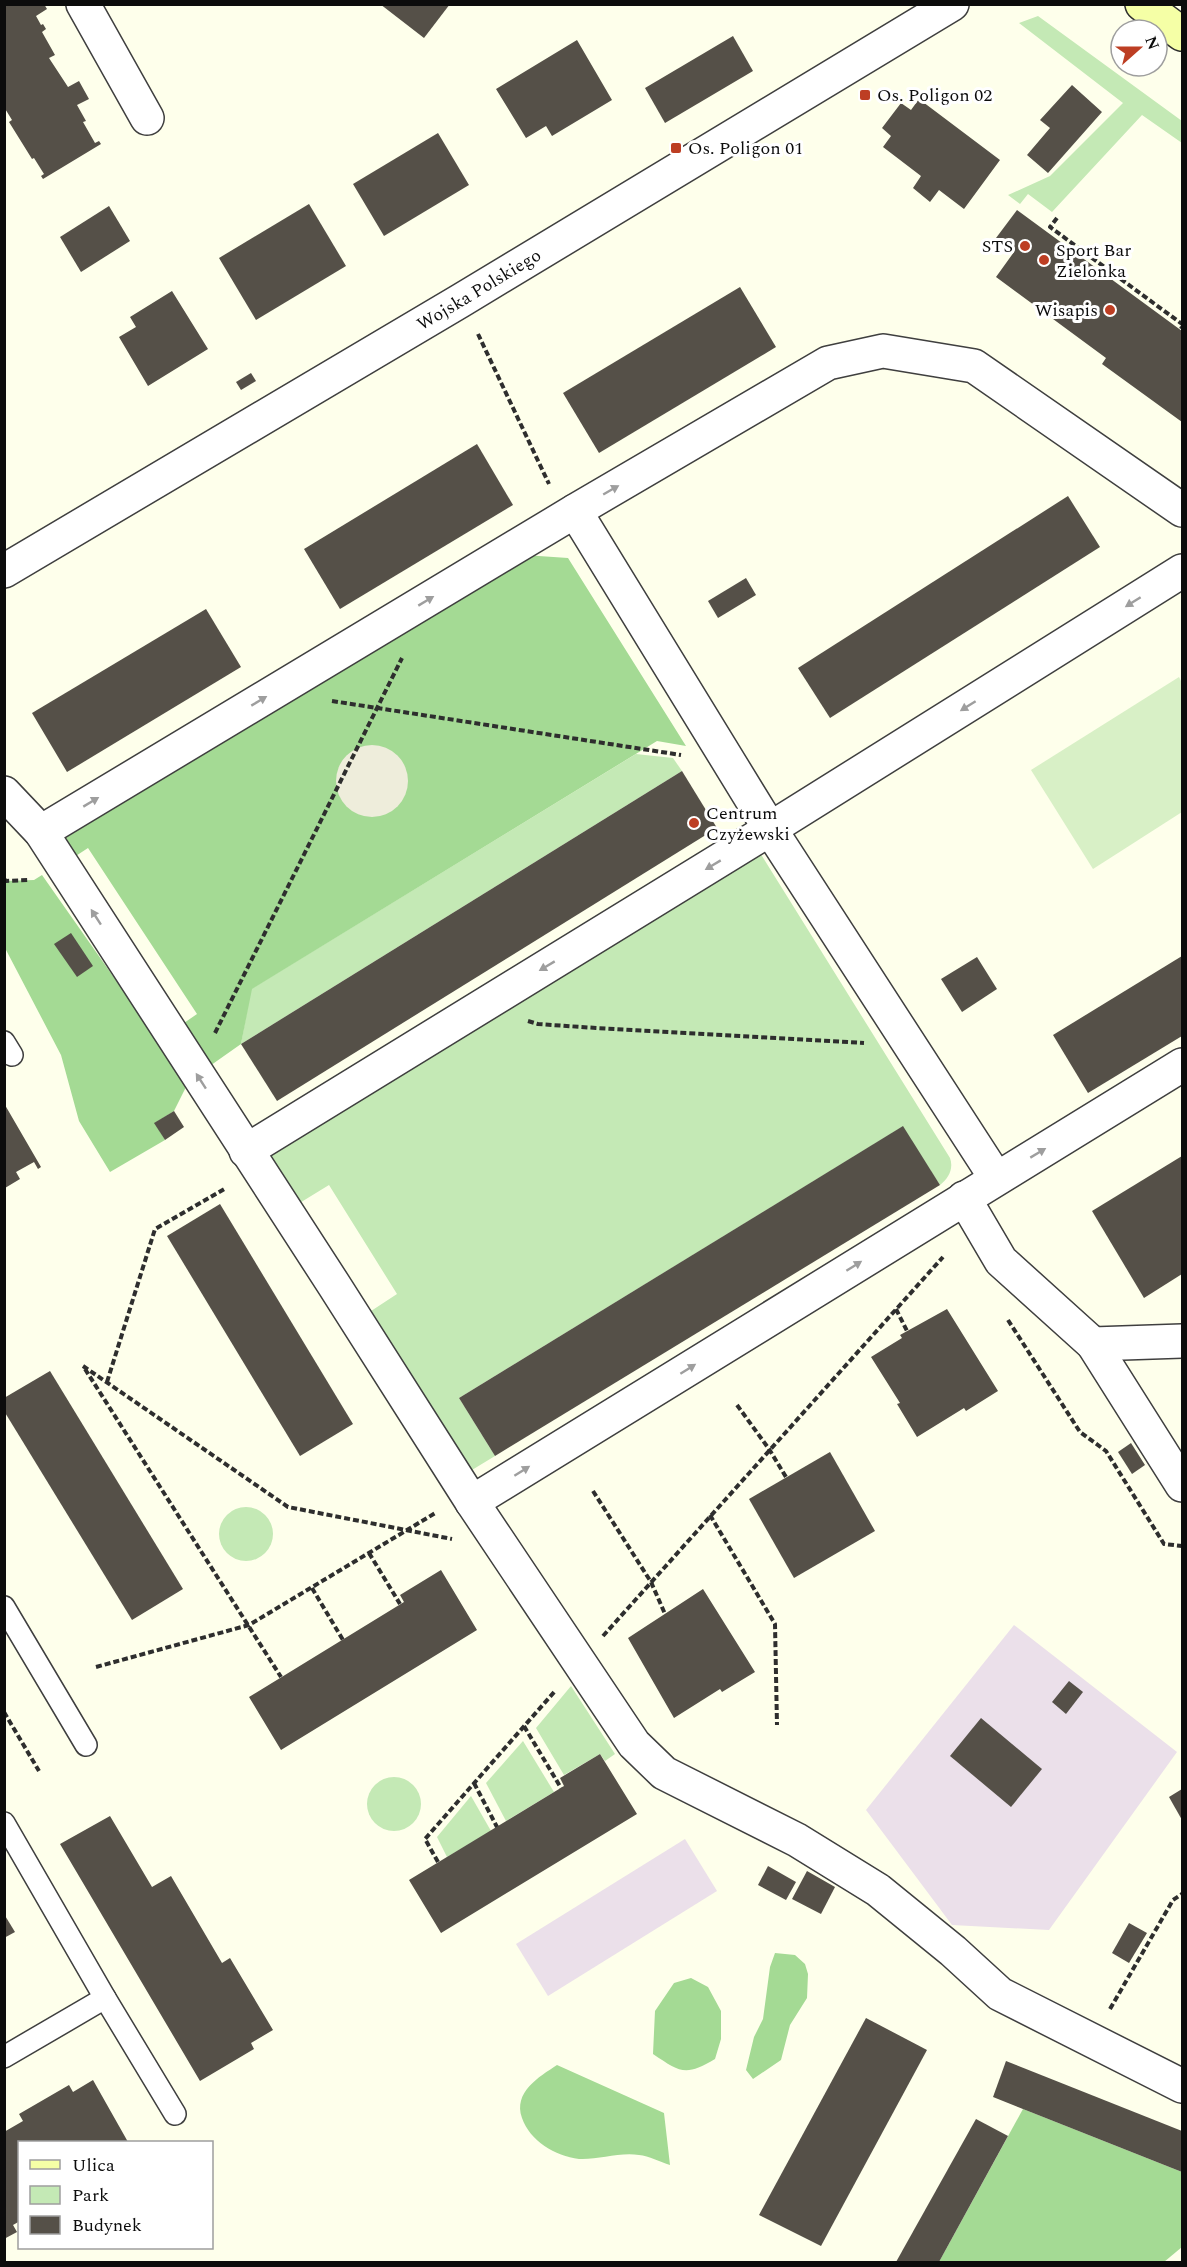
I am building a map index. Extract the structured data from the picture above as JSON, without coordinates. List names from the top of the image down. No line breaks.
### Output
{"streets":{"street":["Wojska Polskiego"]},"places":{"transit":["Os. Poligon 02","Os. Poligon 01"],"other":["STS","Sport Bar Zielonka","Wisapis","Centrum Czyżewski"]},"legend":["Ulica","Park","Budynek"],"north":"right"}
